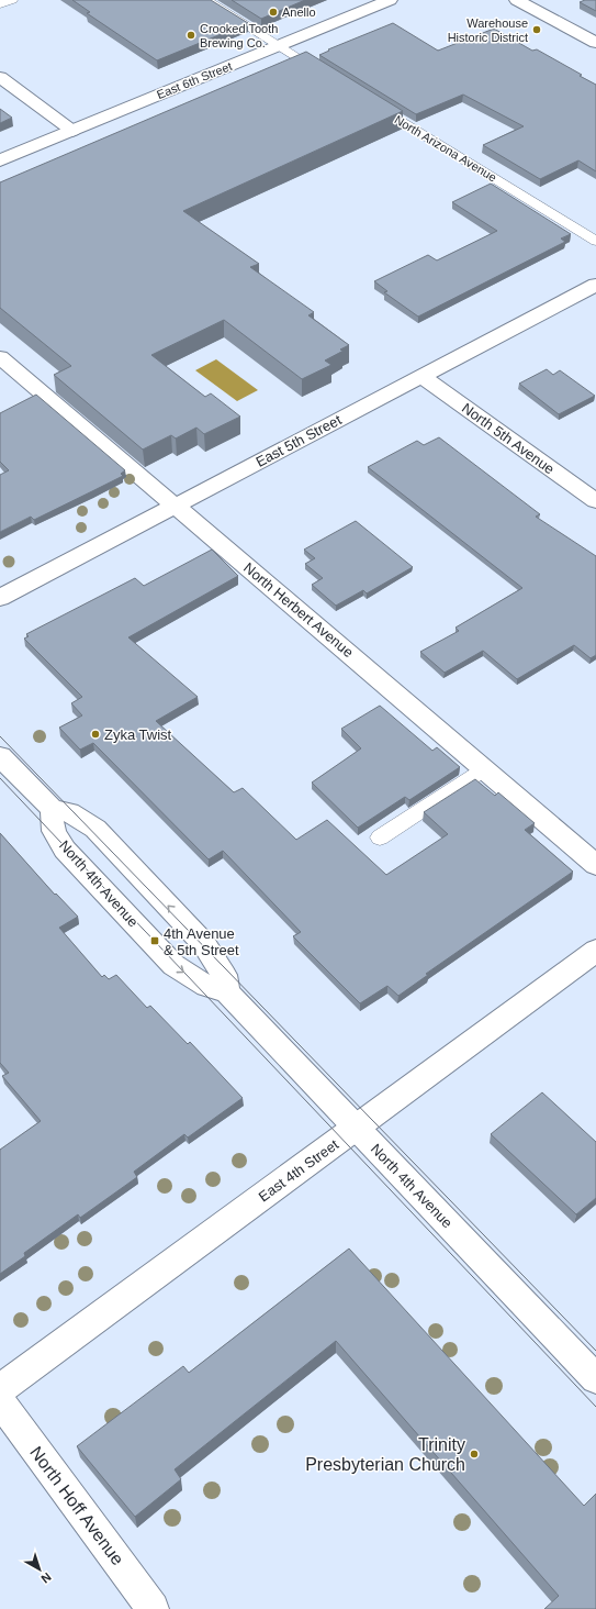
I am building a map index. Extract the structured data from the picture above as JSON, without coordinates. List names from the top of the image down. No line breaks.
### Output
{"streets":{"street":["East 6th Street","North 5th Avenue","East 5th Street","North Herbert Avenue","North 4th Avenue","East 4th Street","North Hoff Avenue"],"lane":["North Arizona Avenue"]},"crossings":[["North 5th Avenue","East 5th Street"],["East 5th Street","North Herbert Avenue"],["North 4th Avenue","East 4th Street"]],"places":{"other":["Anello","Warehouse Historic District","Crooked Tooth Brewing Co.","Zyka Twist","Trinity Presbyterian Church"],"transit":["4th Avenue & 5th Street"]},"north":"bottom right"}
